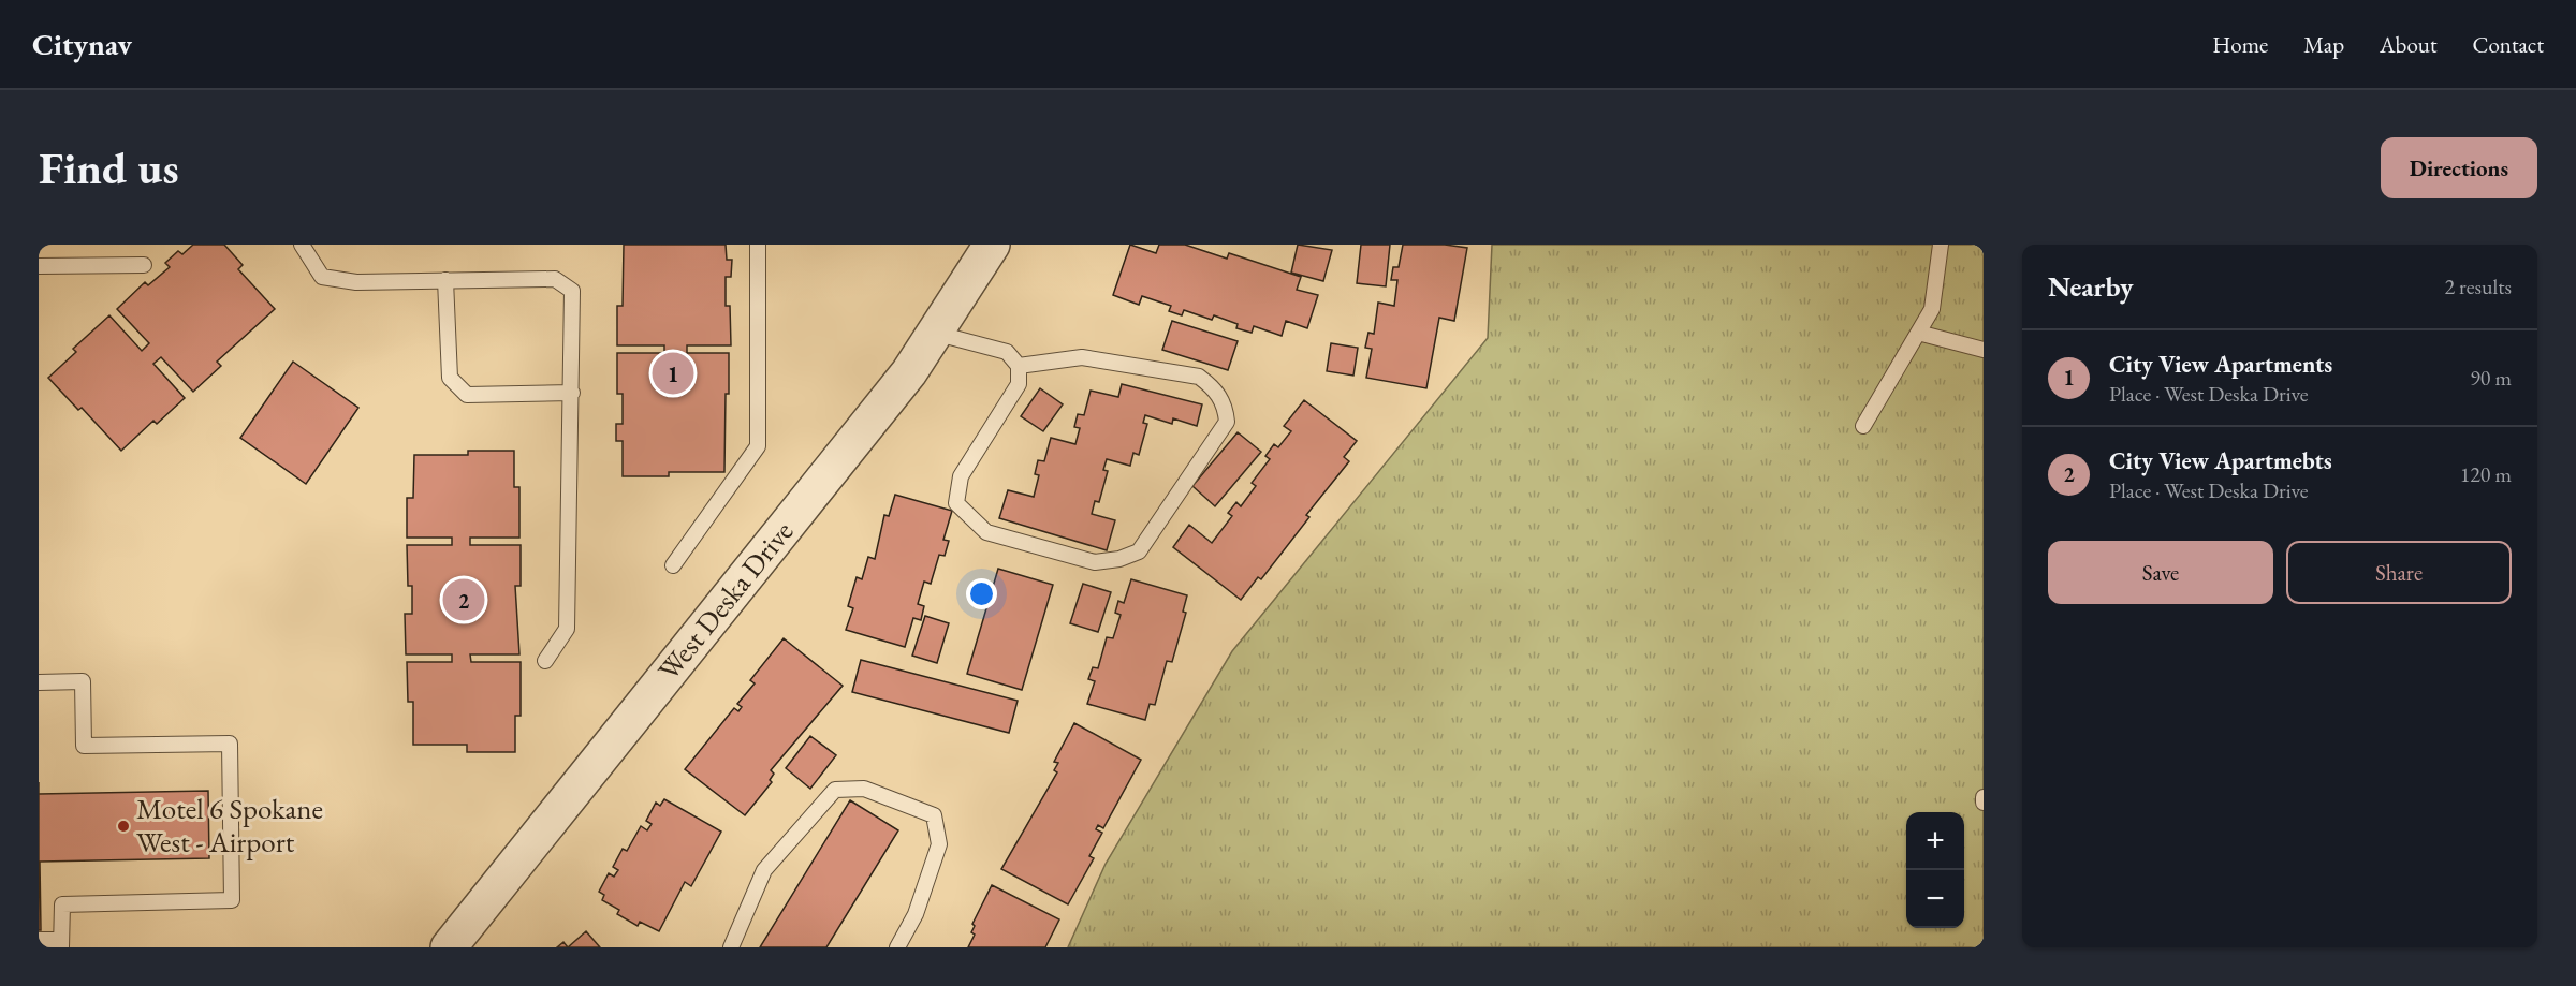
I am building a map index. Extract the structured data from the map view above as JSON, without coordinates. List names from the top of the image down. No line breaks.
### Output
{"streets":{"street":["West Deska Drive"]},"places":["Motel 6 Spokane West - Airport"],"page":{"header":"Citynav","nav":["Home","Map","About","Contact"],"buttons":["Directions",["Save","Share"]],"title":"Find us","heading":["Nearby","2 results"],"list":[{"mark":"1","name":"City View Apartments","note":"Place · West Deska Drive","value":"90 m"},{"mark":"2","name":"City View Apartmebts","note":"Place · West Deska Drive","value":"120 m"}],"pins":["1","2"],"map_buttons":["+","−"]}}
